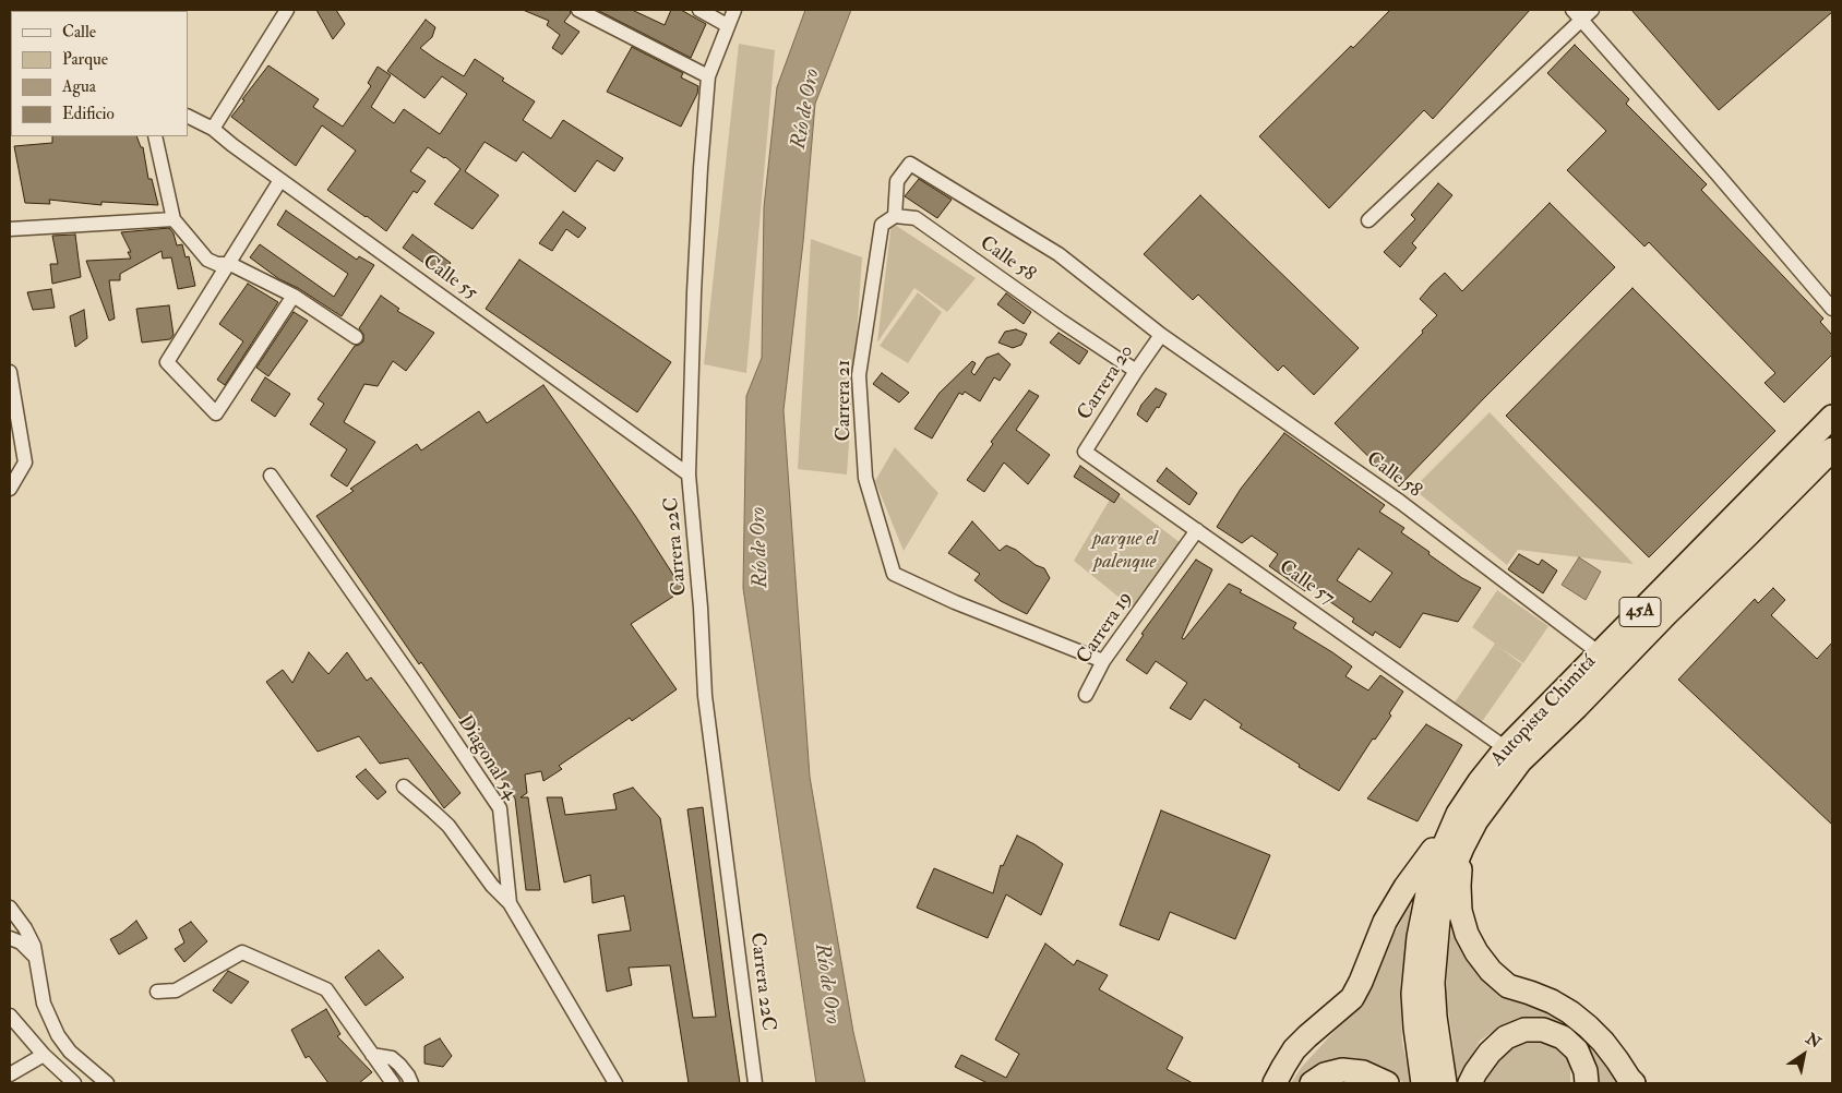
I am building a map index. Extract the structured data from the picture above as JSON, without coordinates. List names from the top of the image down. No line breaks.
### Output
{"streets":{"highway":["45A","Autopista Chimitá"],"street":["Calle 58","Calle 55","Carrera 20","Carrera 21","Carrera 22C","Calle 57","Carrera 19","Diagonal 54"]},"crossings":[["Calle 58","Carrera 20"],["Calle 58","Carrera 21"],["Calle 58","Autopista Chimitá"],["Calle 55","Carrera 22C"],["Carrera 20","Calle 57"],["Carrera 21","Carrera 19"],["Calle 57","Carrera 19"],["Calle 57","Autopista Chimitá"]],"water":["Río de Oro"],"parks":["parque el palenque"],"legend":["Calle","Parque","Agua","Edificio"],"north":"top right"}
